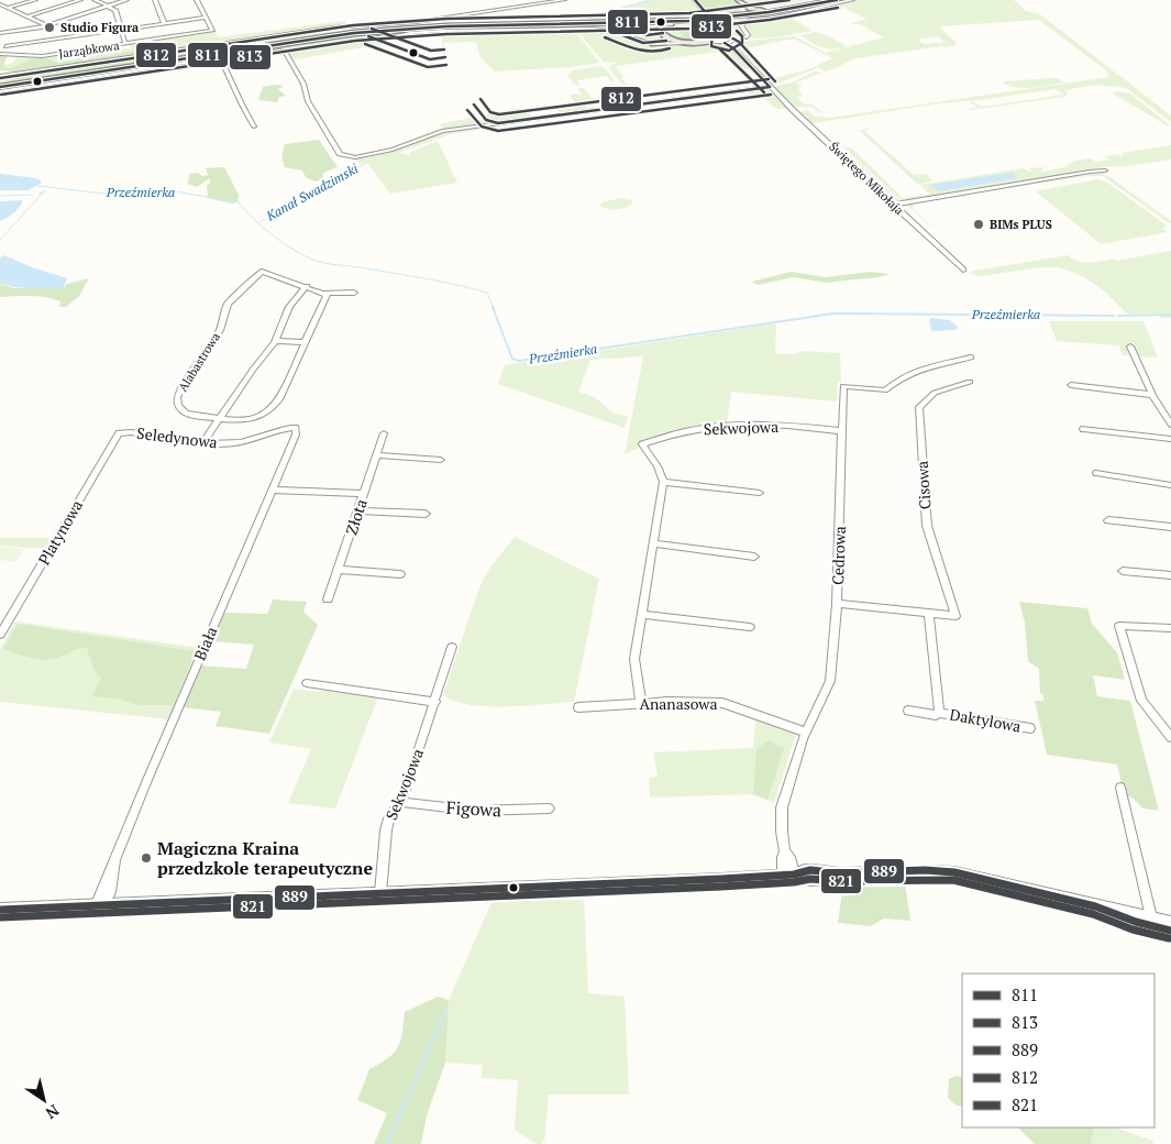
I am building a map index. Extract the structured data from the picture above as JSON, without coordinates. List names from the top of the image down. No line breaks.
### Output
{"streets":{"street":["Jarząbkowa","Świętego Mikołaja","Alabastrowa","Sekwojowa","Seledynowa","Cisowa","Złota","Platynowa","Cedrowa","Biała","Ananasowa","Daktylowa","Figowa"]},"crossings":[["Sekwojowa","Cedrowa"],["Sekwojowa","Figowa"],["Seledynowa","Platynowa"],["Seledynowa","Biała"],["Cisowa","Daktylowa"],["Cedrowa","Ananasowa"]],"water":["Przeźmierka","Kanał Swadzimski"],"places":["Studio Figura","BIMs PLUS","Magiczna Kraina przedzkole terapeutyczne"],"lines":["transit line 811","transit line 812","transit line 813","transit line 889","transit line 821"],"legend":["811","813","889","812","821"],"north":"bottom right"}
